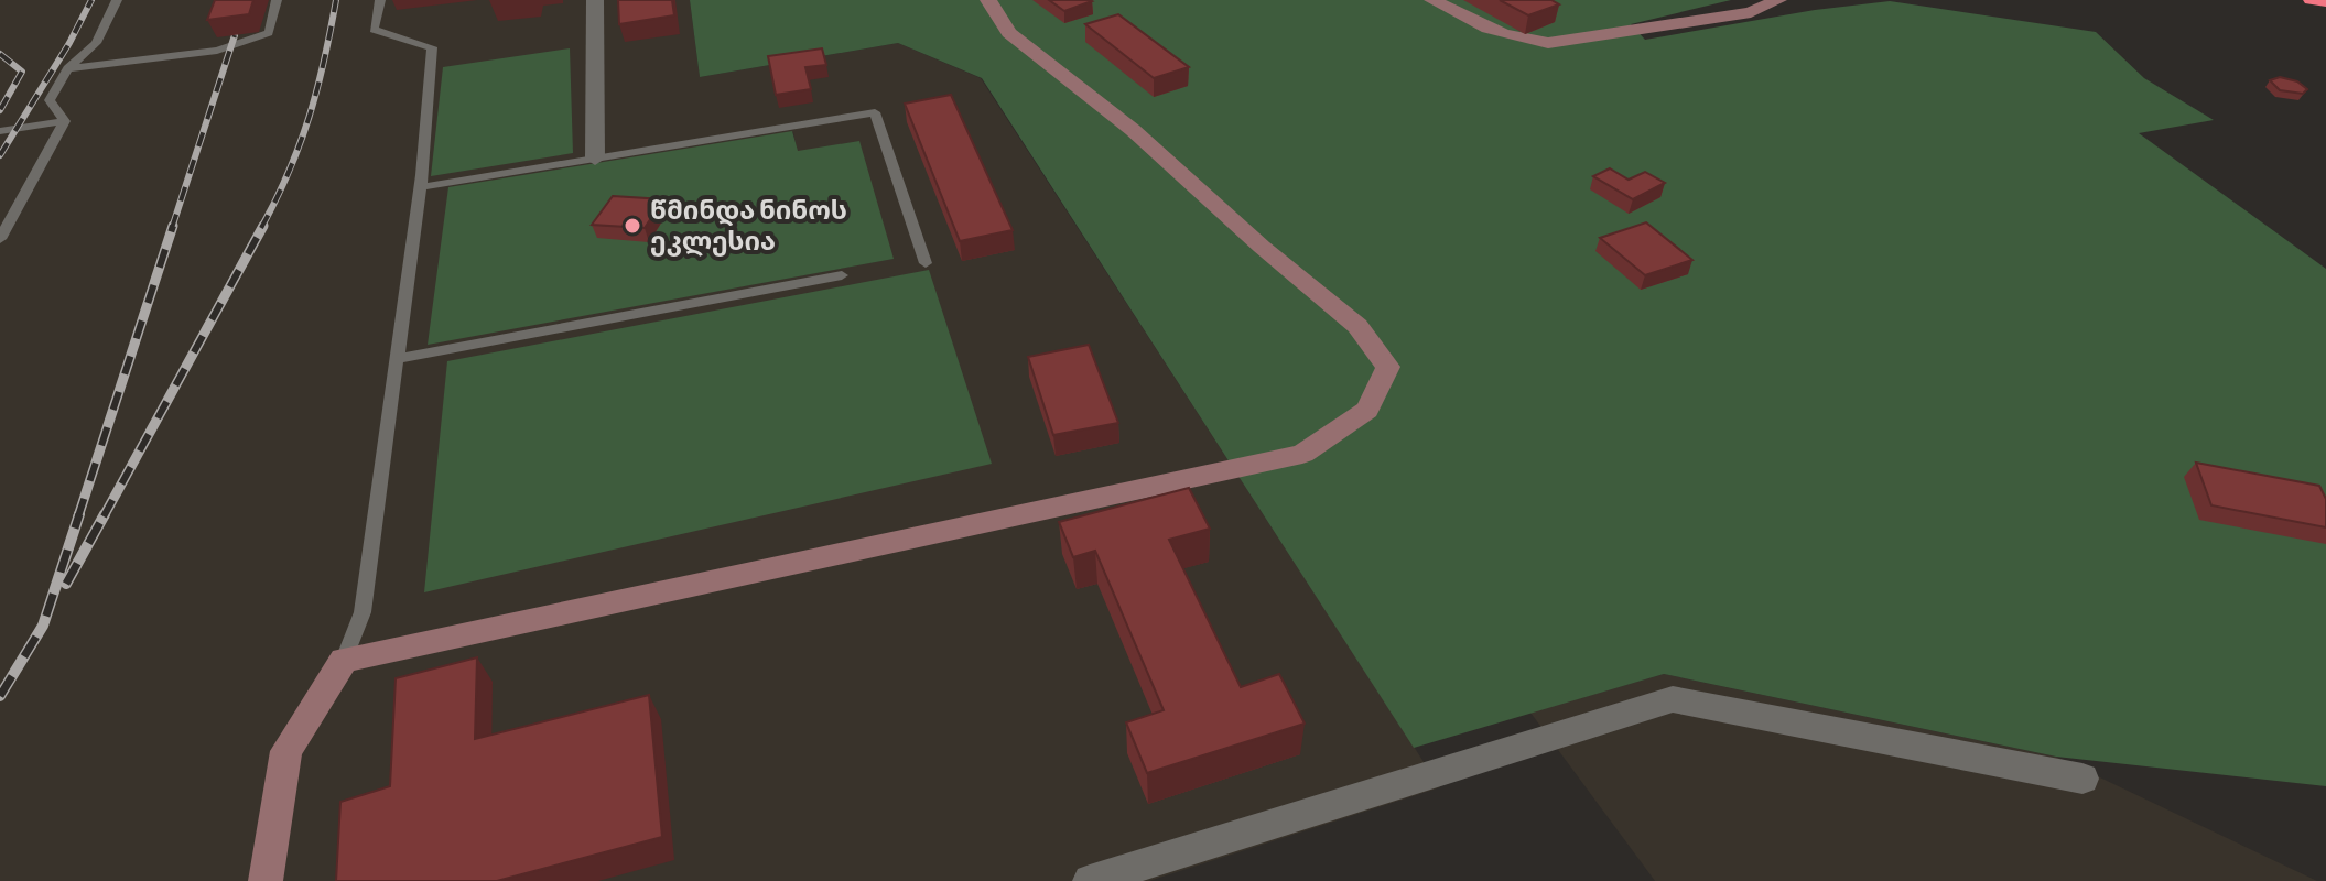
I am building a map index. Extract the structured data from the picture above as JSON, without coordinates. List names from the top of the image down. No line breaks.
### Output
{"places":["წმინდა ნინოს ეკლესია"]}
